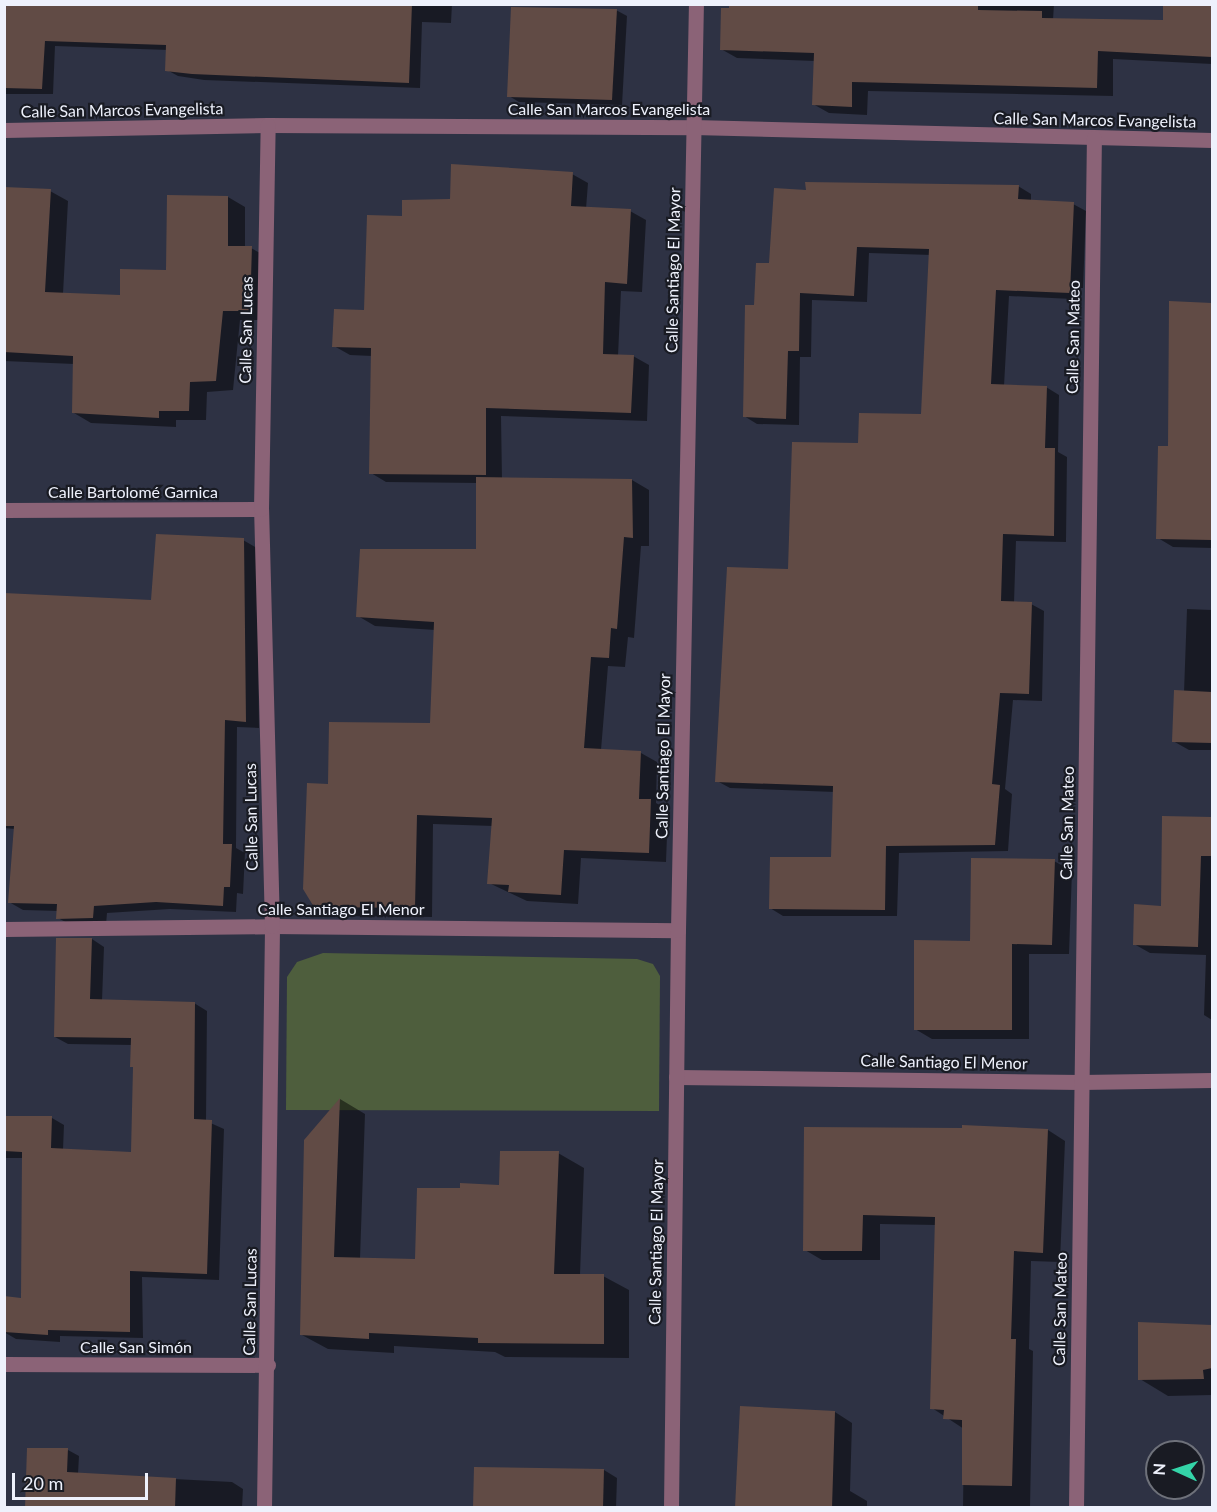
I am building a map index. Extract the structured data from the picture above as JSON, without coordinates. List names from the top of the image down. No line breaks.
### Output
{"streets":{"street":["Calle San Marcos Evangelista","Calle Santiago El Mayor","Calle San Lucas","Calle San Mateo","Calle Bartolomé Garnica","Calle Santiago El Menor","Calle San Simón"]},"crossings":[["Calle San Marcos Evangelista","Calle Santiago El Mayor"],["Calle San Marcos Evangelista","Calle San Lucas"],["Calle San Marcos Evangelista","Calle San Mateo"],["Calle Santiago El Mayor","Calle Santiago El Menor"],["Calle San Lucas","Calle Bartolomé Garnica"],["Calle San Lucas","Calle Santiago El Menor"],["Calle San Lucas","Calle San Simón"],["Calle San Mateo","Calle Santiago El Menor"]],"scale_bar":"20 m","north":"left"}
